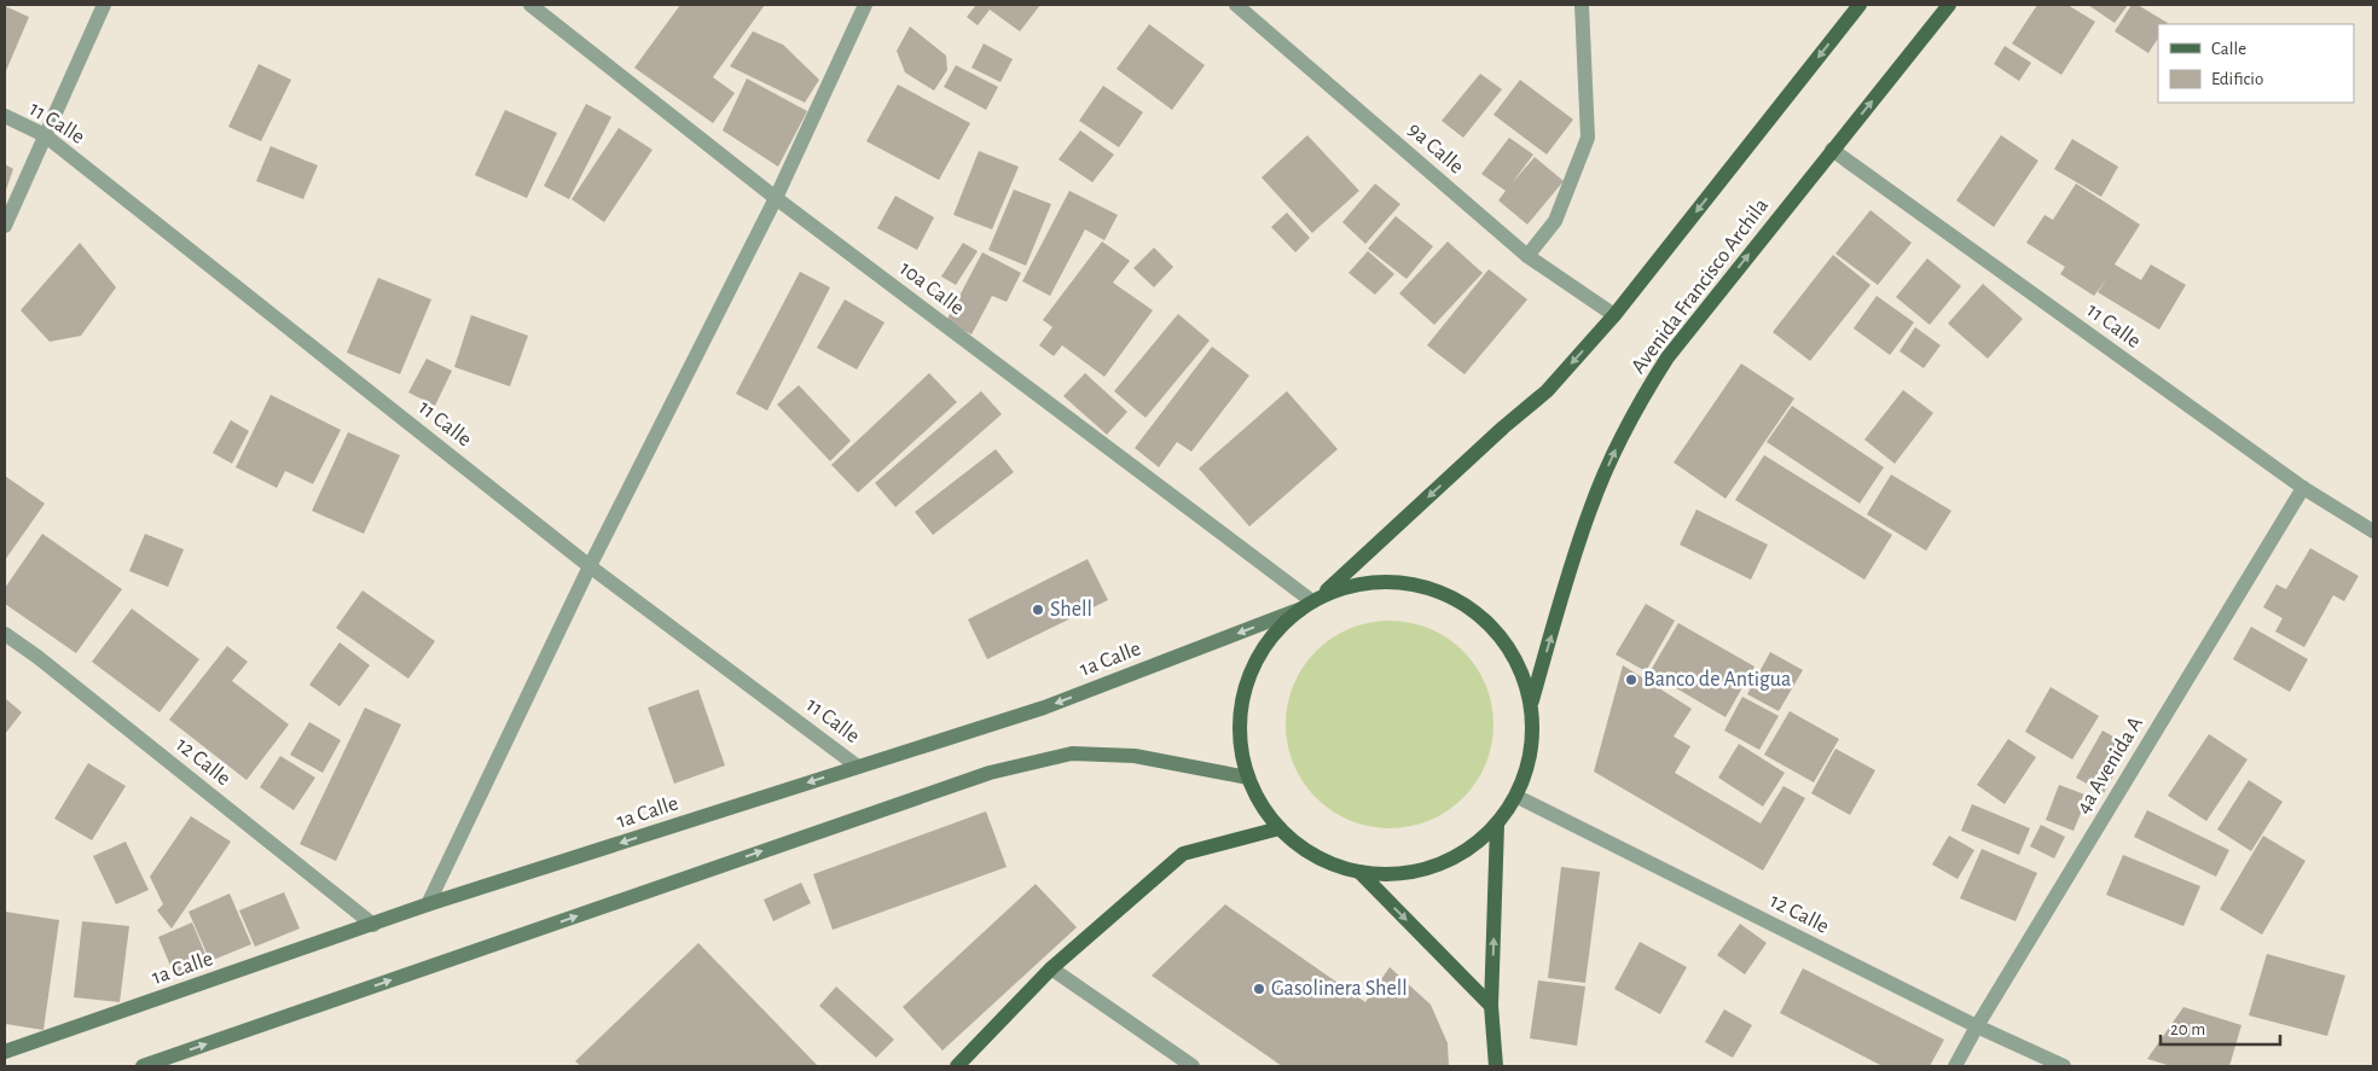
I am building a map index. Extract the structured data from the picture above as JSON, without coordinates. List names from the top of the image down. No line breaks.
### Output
{"streets":{"main road":["Avenida Francisco Archila","1a Calle"],"street":["11 Calle","9a Calle","10a Calle","12 Calle","4a Avenida A"]},"crossings":[["11 Calle","Avenida Francisco Archila"],["11 Calle","1a Calle"],["11 Calle","4a Avenida A"],["10a Calle","1a Calle"],["1a Calle","12 Calle"],["12 Calle","4a Avenida A"]],"places":["Shell","Banco de Antigua","Gasolinera Shell"],"legend":["Calle","Edificio"],"scale_bar":"20 m"}
